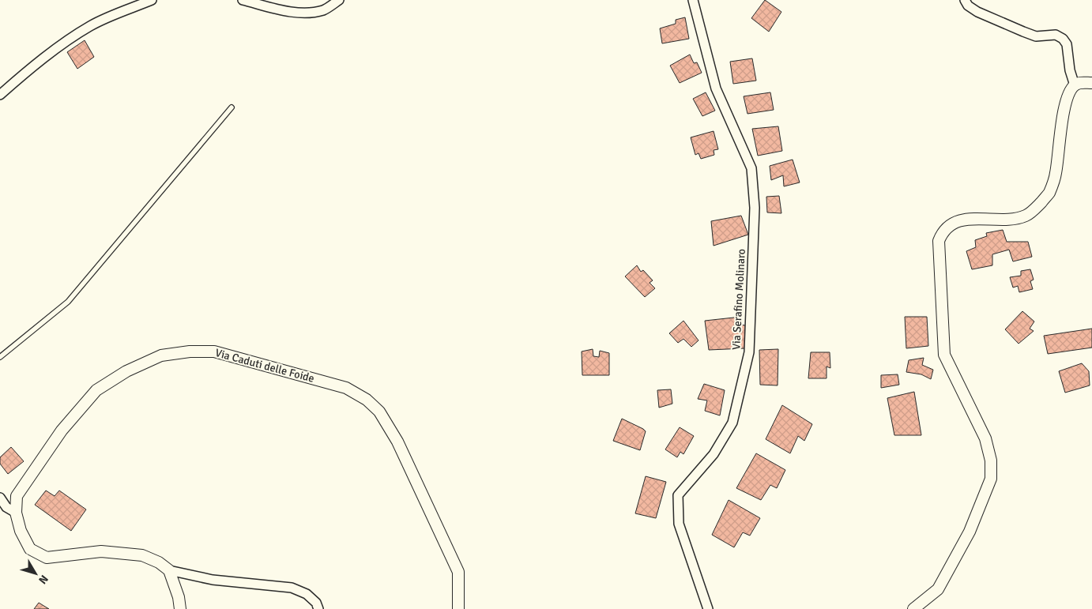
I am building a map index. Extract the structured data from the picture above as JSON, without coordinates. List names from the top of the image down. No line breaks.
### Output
{"streets":{"street":["Via Serafino Molinaro","Via Caduti delle Foide"]},"north":"bottom right"}
